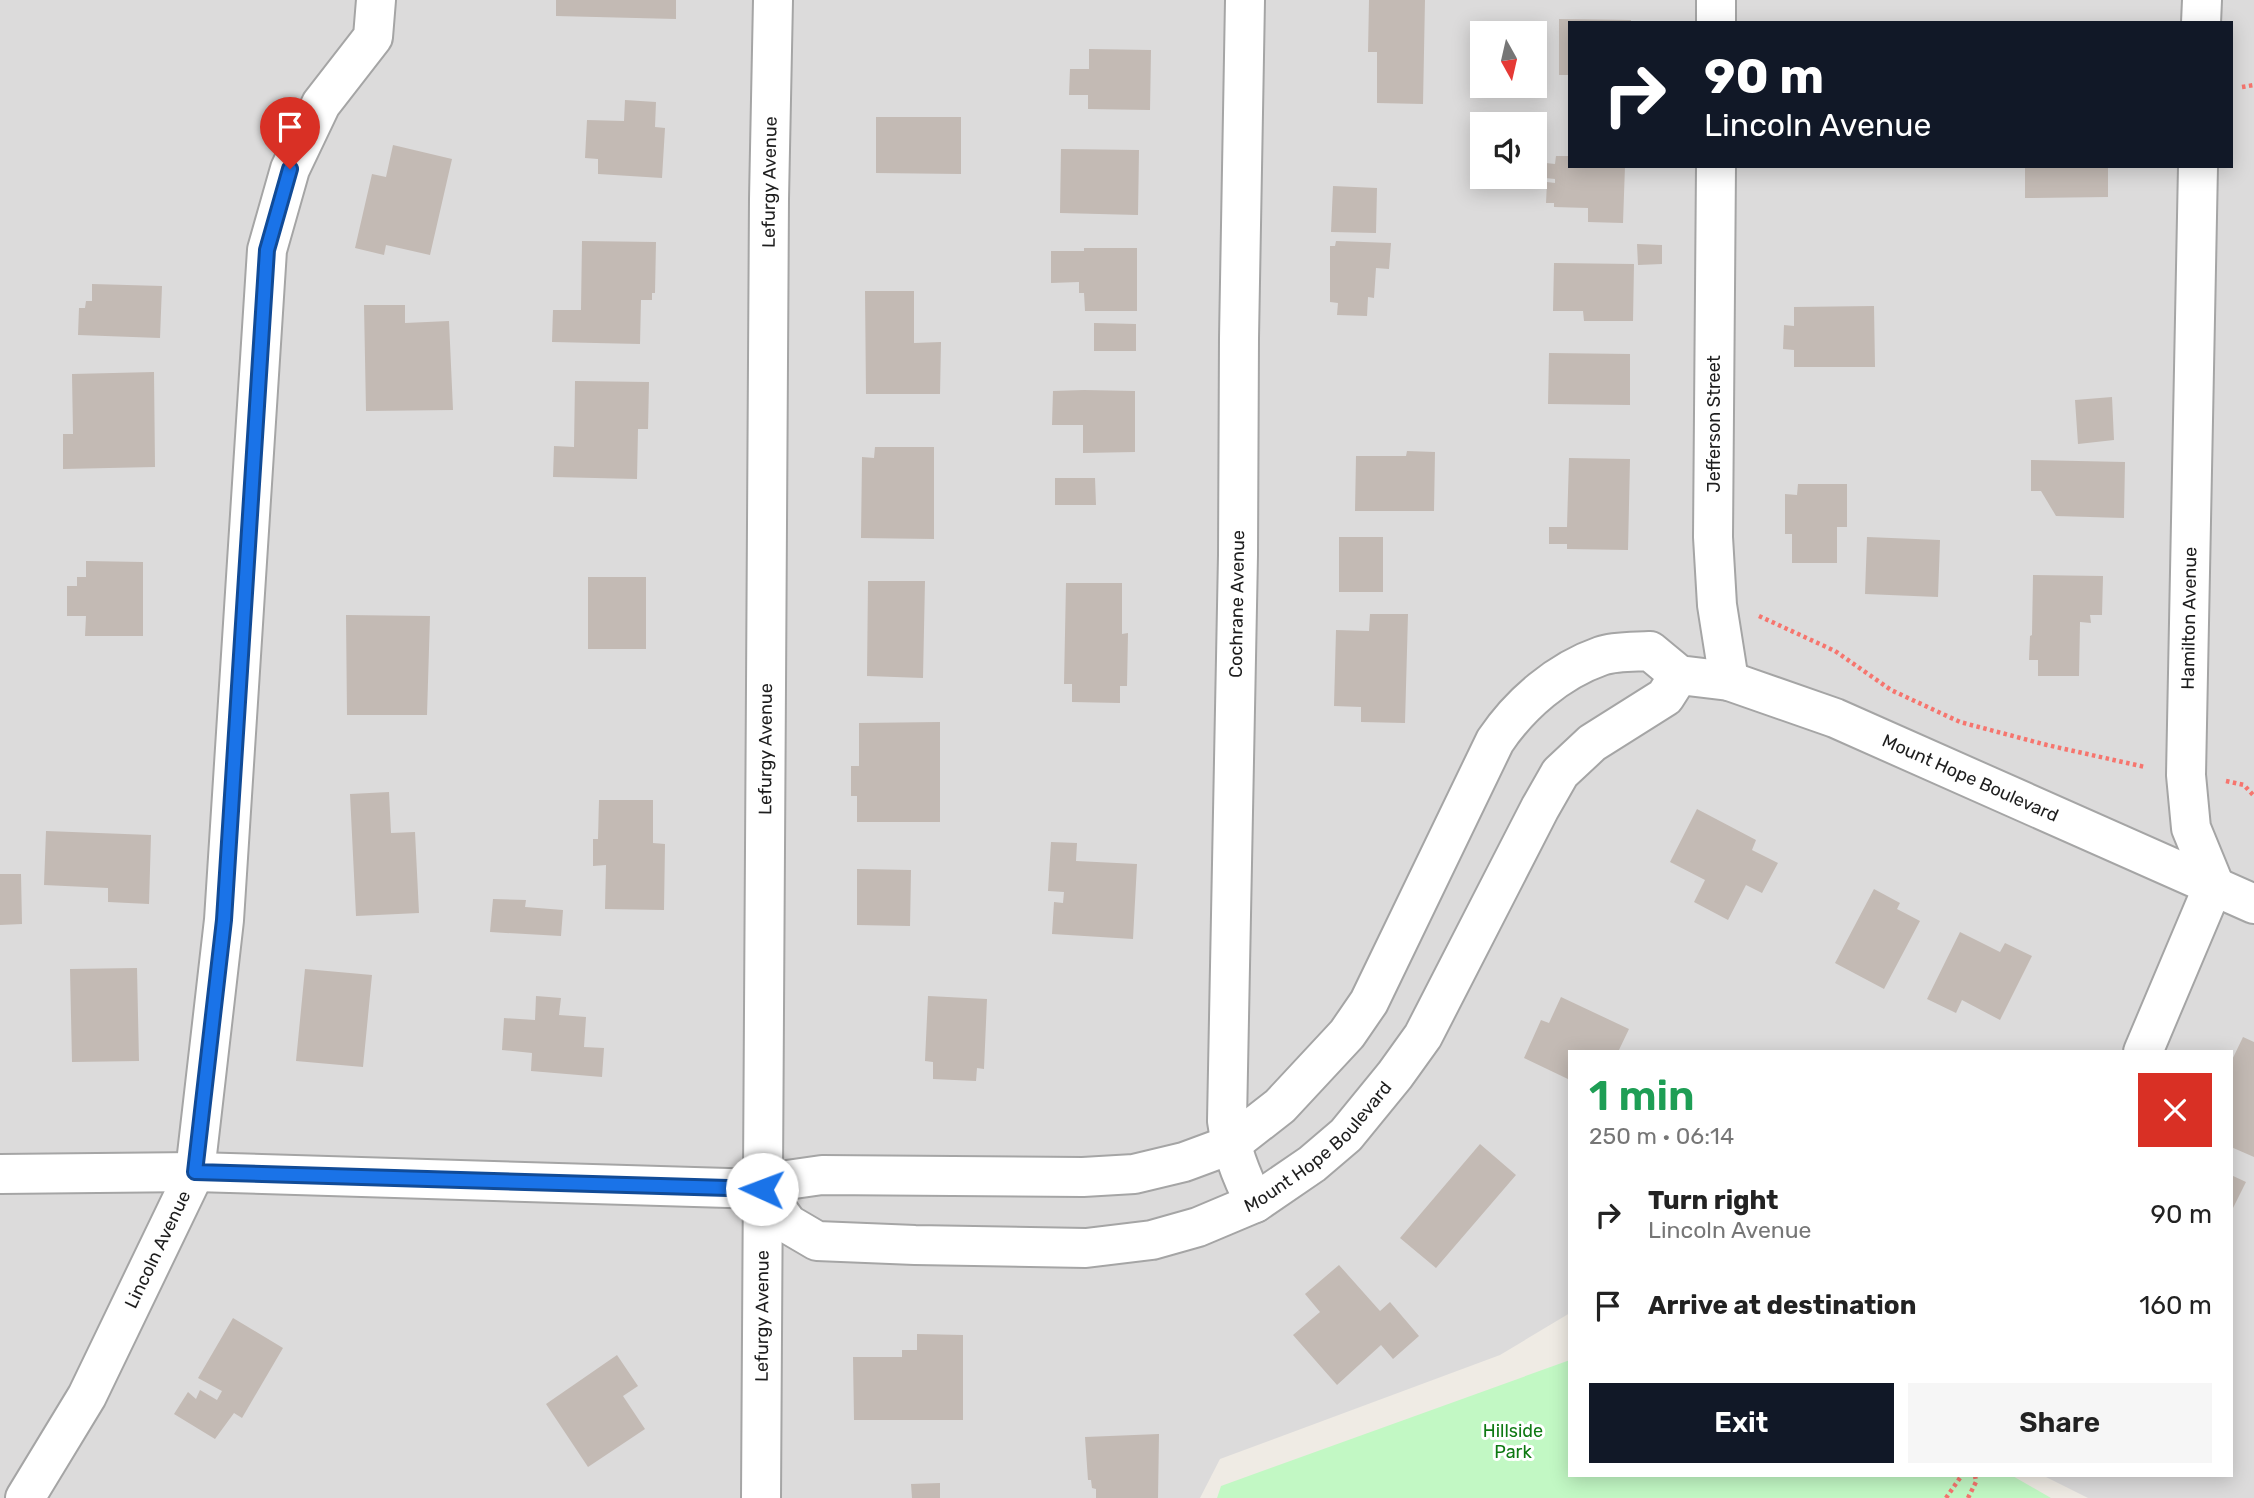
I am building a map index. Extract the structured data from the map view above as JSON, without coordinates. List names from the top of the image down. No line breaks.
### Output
{"streets":{"street":["Lefurgy Avenue","Jefferson Street","Cochrane Avenue","Hamilton Avenue","Mount Hope Boulevard","Lincoln Avenue"]},"crossings":[["Lefurgy Avenue","Mount Hope Boulevard"],["Jefferson Street","Mount Hope Boulevard"],["Cochrane Avenue","Mount Hope Boulevard"],["Hamilton Avenue","Mount Hope Boulevard"]],"parks":["Hillside Park"],"north":"bottom","page":{"turn":["90 m","Lincoln Avenue"],"heading":["1 min","250 m · 06:14"],"list":[{"name":"Turn right","note":"Lincoln Avenue","value":"90 m"},{"name":"Arrive at destination","value":"160 m"}],"buttons":["Exit","Share"]}}
